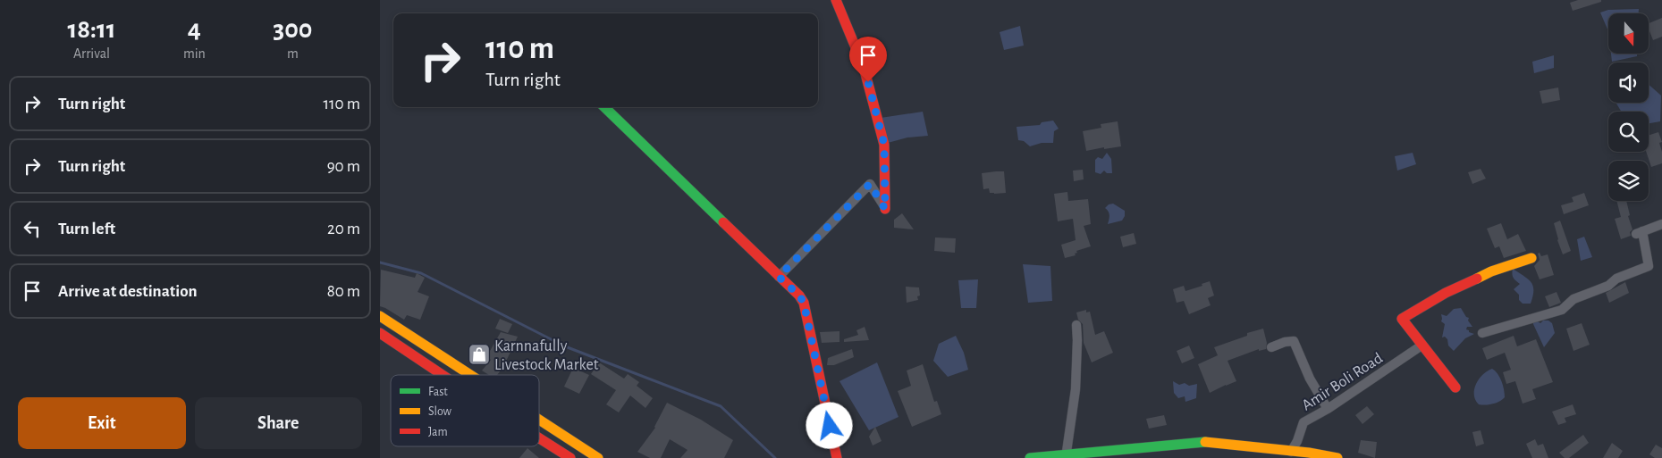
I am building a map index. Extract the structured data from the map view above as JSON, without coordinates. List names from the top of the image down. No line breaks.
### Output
{"streets":{"street":["Amir Boli Road"]},"places":{"shop":["Karnnafully Livestock Market"]},"legend":["Fast","Slow","Jam"],"north":"bottom","page":{"eta":["18:11","Arrival","4","min","300","m"],"turn":["110 m","Turn right"],"list":[{"name":"Turn right","value":"110 m"},{"name":"Turn right","value":"90 m"},{"name":"Turn left","value":"20 m"},{"name":"Arrive at destination","value":"80 m"}],"buttons":["Exit","Share"]}}
